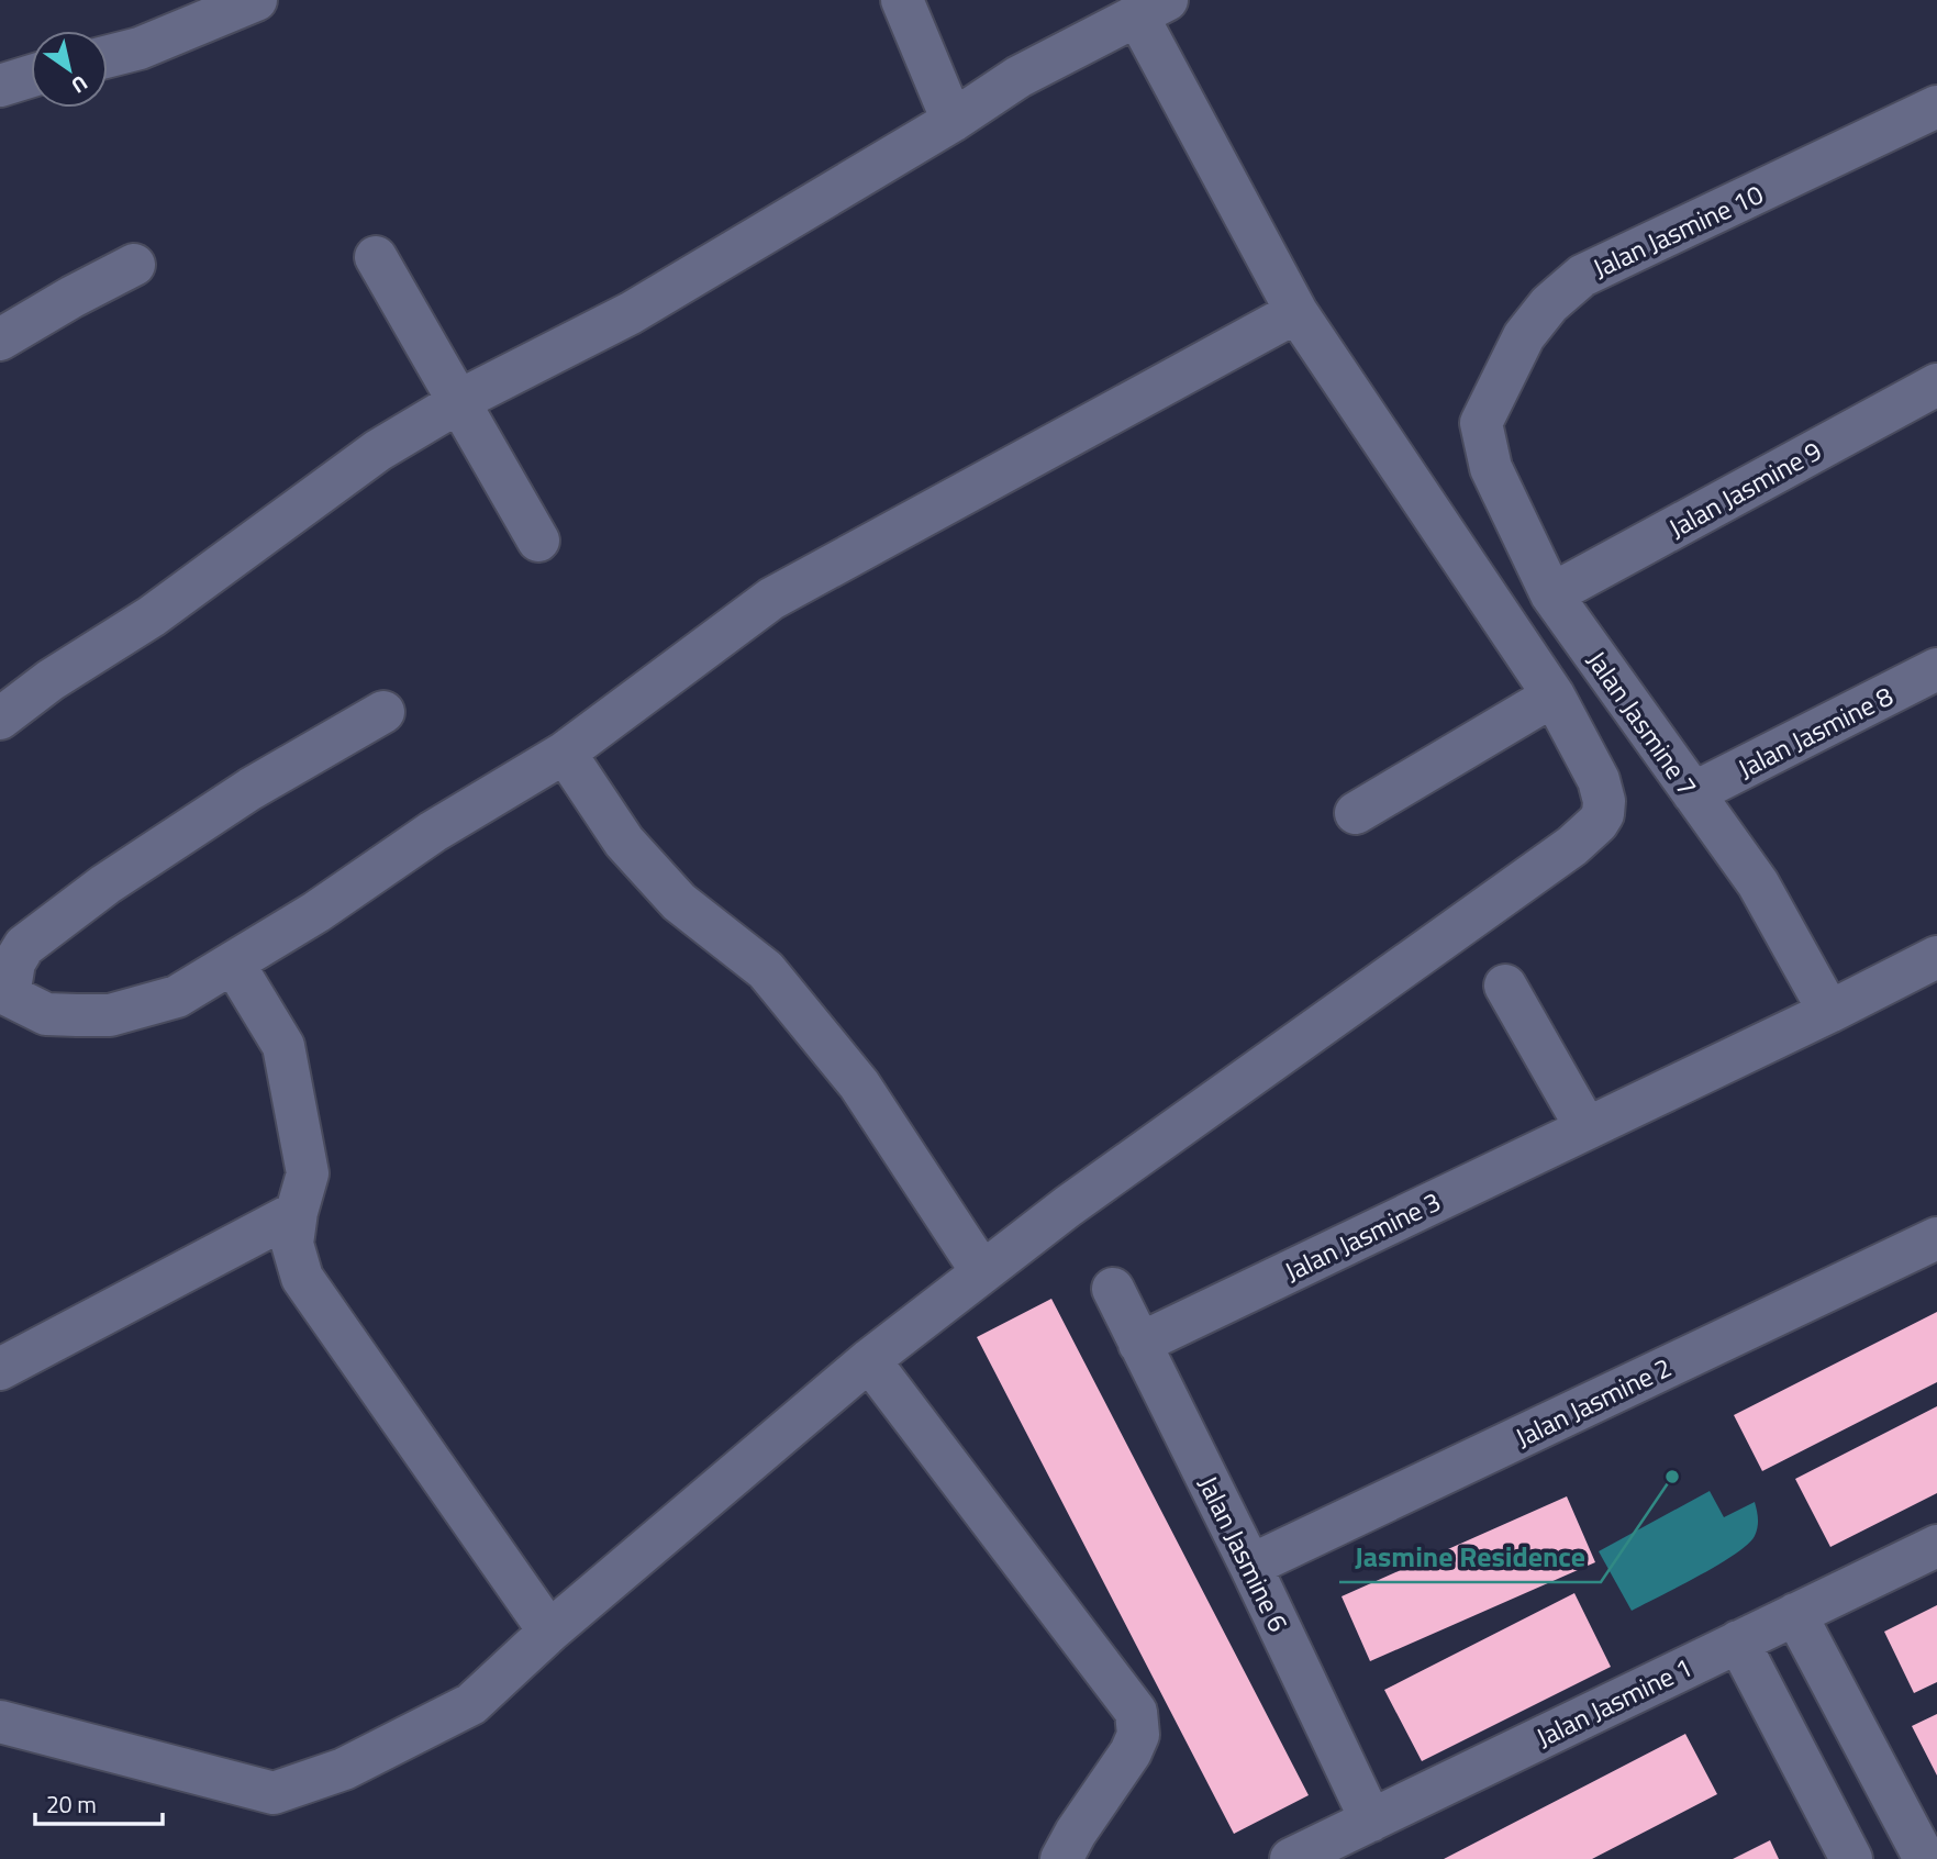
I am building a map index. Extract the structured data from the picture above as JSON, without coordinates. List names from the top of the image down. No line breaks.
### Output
{"streets":{"street":["Jalan Jasmine 10","Jalan Jasmine 9","Jalan Jasmine 7","Jalan Jasmine 8","Jalan Jasmine 3","Jalan Jasmine 2","Jalan Jasmine 6","Jalan Jasmine 1"]},"crossings":[["Jalan Jasmine 10","Jalan Jasmine 7"],["Jalan Jasmine 9","Jalan Jasmine 7"],["Jalan Jasmine 7","Jalan Jasmine 8"],["Jalan Jasmine 7","Jalan Jasmine 3"],["Jalan Jasmine 3","Jalan Jasmine 6"],["Jalan Jasmine 2","Jalan Jasmine 6"],["Jalan Jasmine 6","Jalan Jasmine 1"]],"places":["Jasmine Residence"],"scale_bar":"20 m","north":"bottom right"}
